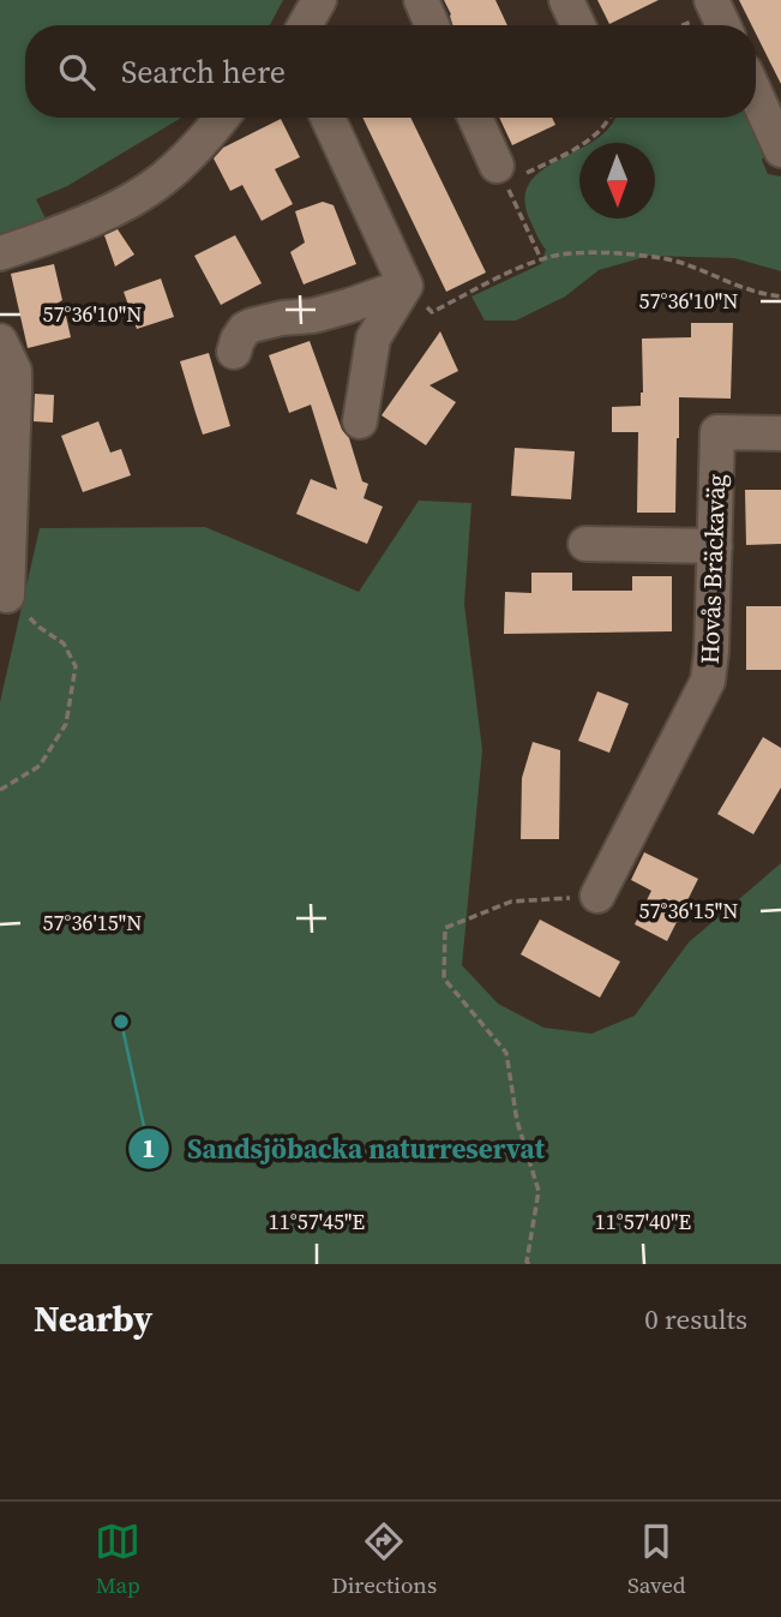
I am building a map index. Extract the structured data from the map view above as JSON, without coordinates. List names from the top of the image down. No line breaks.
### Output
{"streets":{"street":["Hovås Bräckaväg"]},"places":["Sandsjöbacka naturreservat"],"north":"bottom","page":{"search":"Search here","heading":["Nearby","0 results"],"nav":["Map","Directions","Saved"]},"coordinates":["57°36'10\"N","57°36'15\"N","11°57'45\"E","11°57'40\"E"]}
